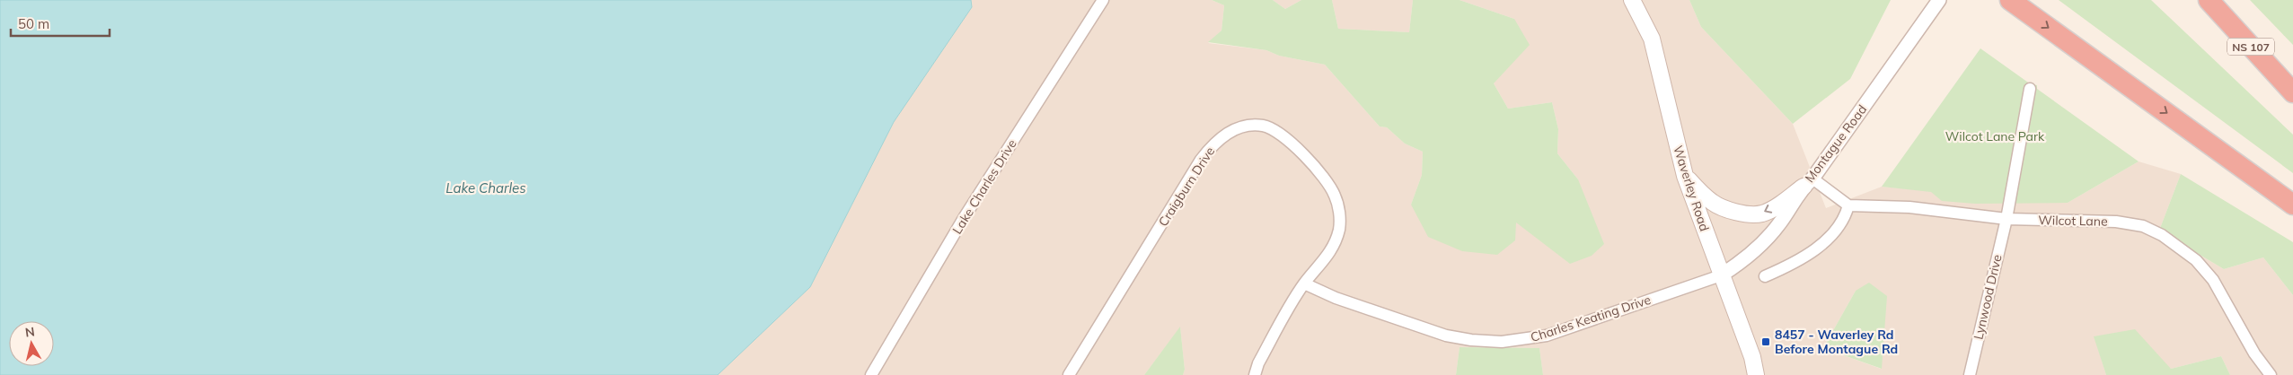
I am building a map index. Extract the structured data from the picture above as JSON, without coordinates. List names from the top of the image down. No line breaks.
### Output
{"streets":{"highway":["NS 107"],"main road":["Waverley Road"],"street":["Montague Road","Lake Charles Drive","Craigburn Drive","Wilcot Lane","Lynwood Drive","Charles Keating Drive"]},"crossings":[["Montague Road","Waverley Road"],["Montague Road","Charles Keating Drive"],["Craigburn Drive","Charles Keating Drive"],["Waverley Road","Charles Keating Drive"],["Wilcot Lane","Lynwood Drive"]],"water":["Lake Charles"],"parks":["Wilcot Lane Park"],"places":{"transit":["8457 - Waverley Rd Before Montague Rd"]},"scale_bar":"50 m","north":"top"}
